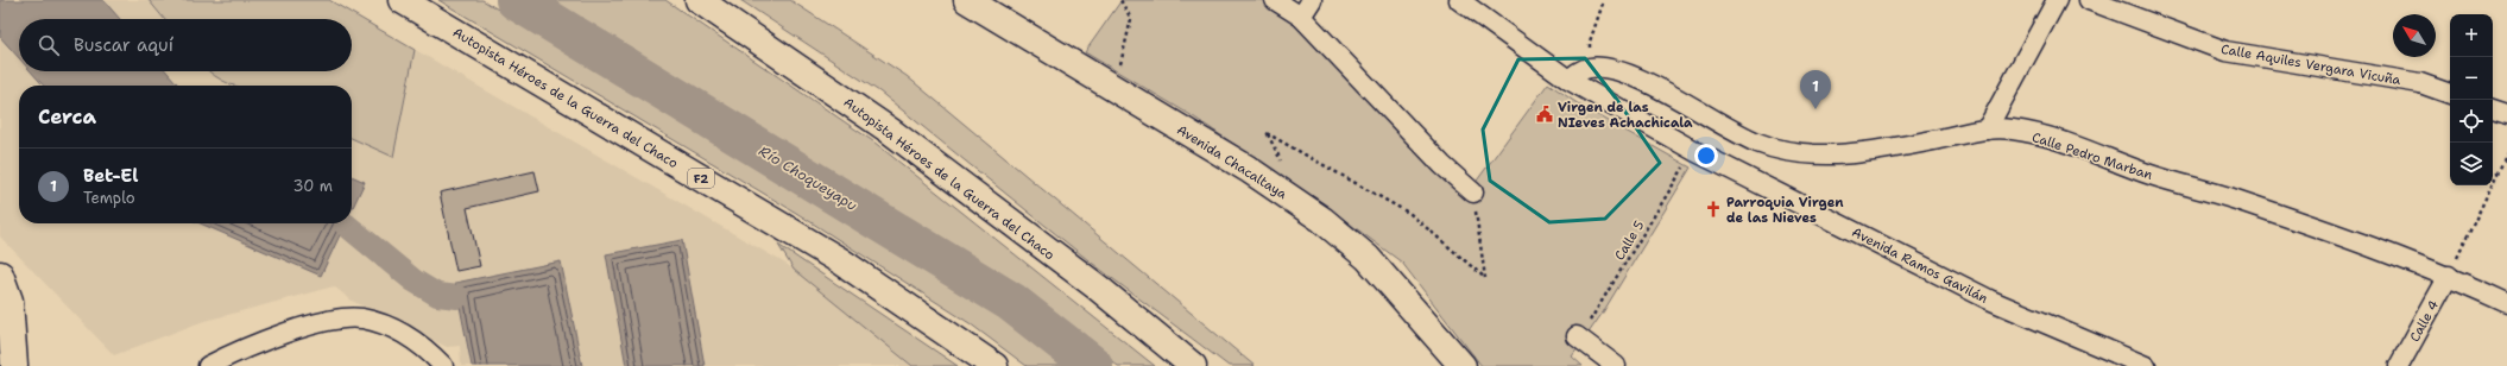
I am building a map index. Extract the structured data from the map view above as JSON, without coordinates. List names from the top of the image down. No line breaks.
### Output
{"streets":{"main road":["Autopista Héroes de la Guerra del Chaco","Avenida Chacaltaya","F2"],"street":["Calle Aquiles Vergara Vicuña","Calle Pedro Marban","Avenida Ramos Gavilán","Calle 4"],"path":["Calle 5"]},"crossings":[["Calle Pedro Marban","Calle 4"],["Calle 5","Avenida Ramos Gavilán"]],"water":["Río Choqueyapu"],"places":{"public building":["Virgen de las NIeves Achachicala"],"church":["Parroquia Virgen de las Nieves"]},"north":"top left","page":{"map_buttons":["+","−"],"search":"Buscar aquí","pins":"1","heading":"Cerca","list":[{"mark":"1","name":"Bet-El","note":"Templo","value":"30 m"}]}}
